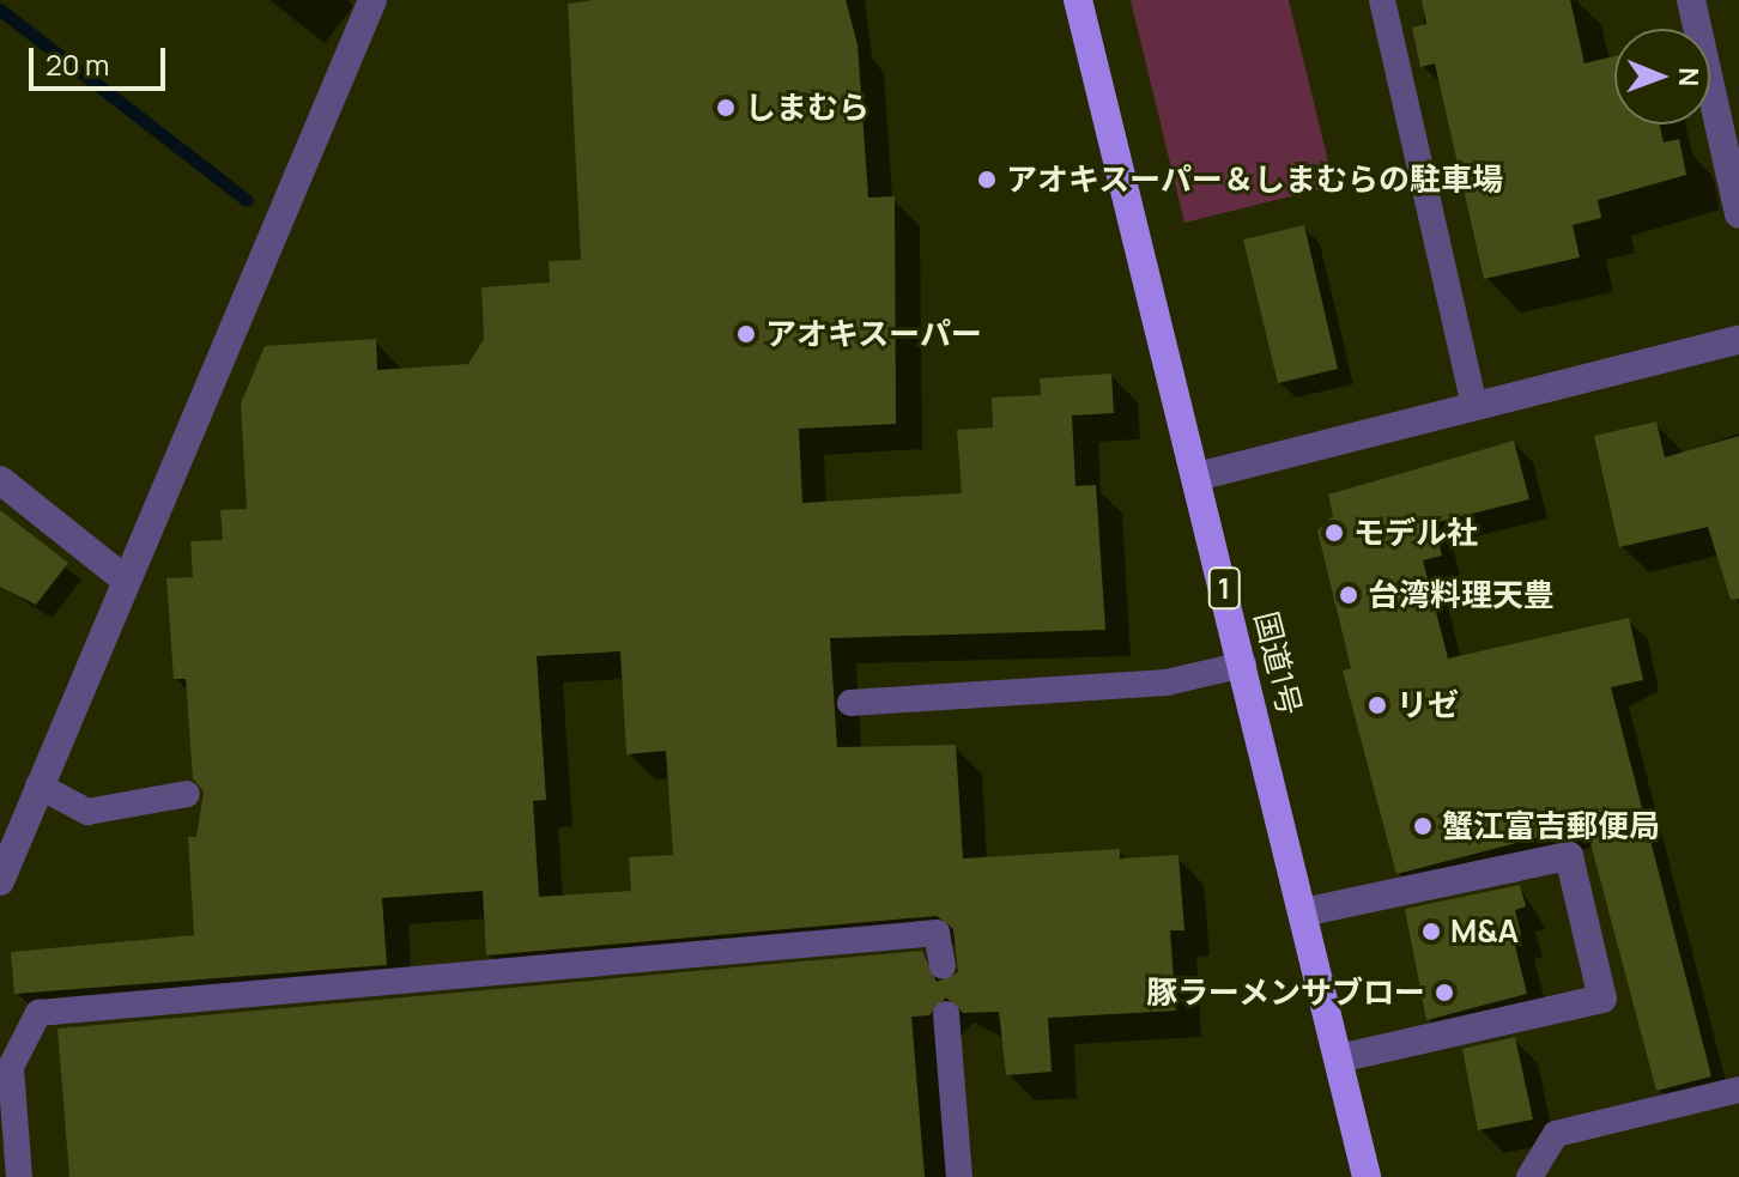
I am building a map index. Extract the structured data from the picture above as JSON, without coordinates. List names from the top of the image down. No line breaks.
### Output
{"streets":{"highway":["1","国道1号"]},"places":["しまむら","アオキスーパー＆しまむらの駐車場","アオキスーパー","モデル社","台湾料理天豊","リゼ","蟹江富吉郵便局","M&A","豚ラーメンサブロー"],"scale_bar":"20 m","north":"right"}
